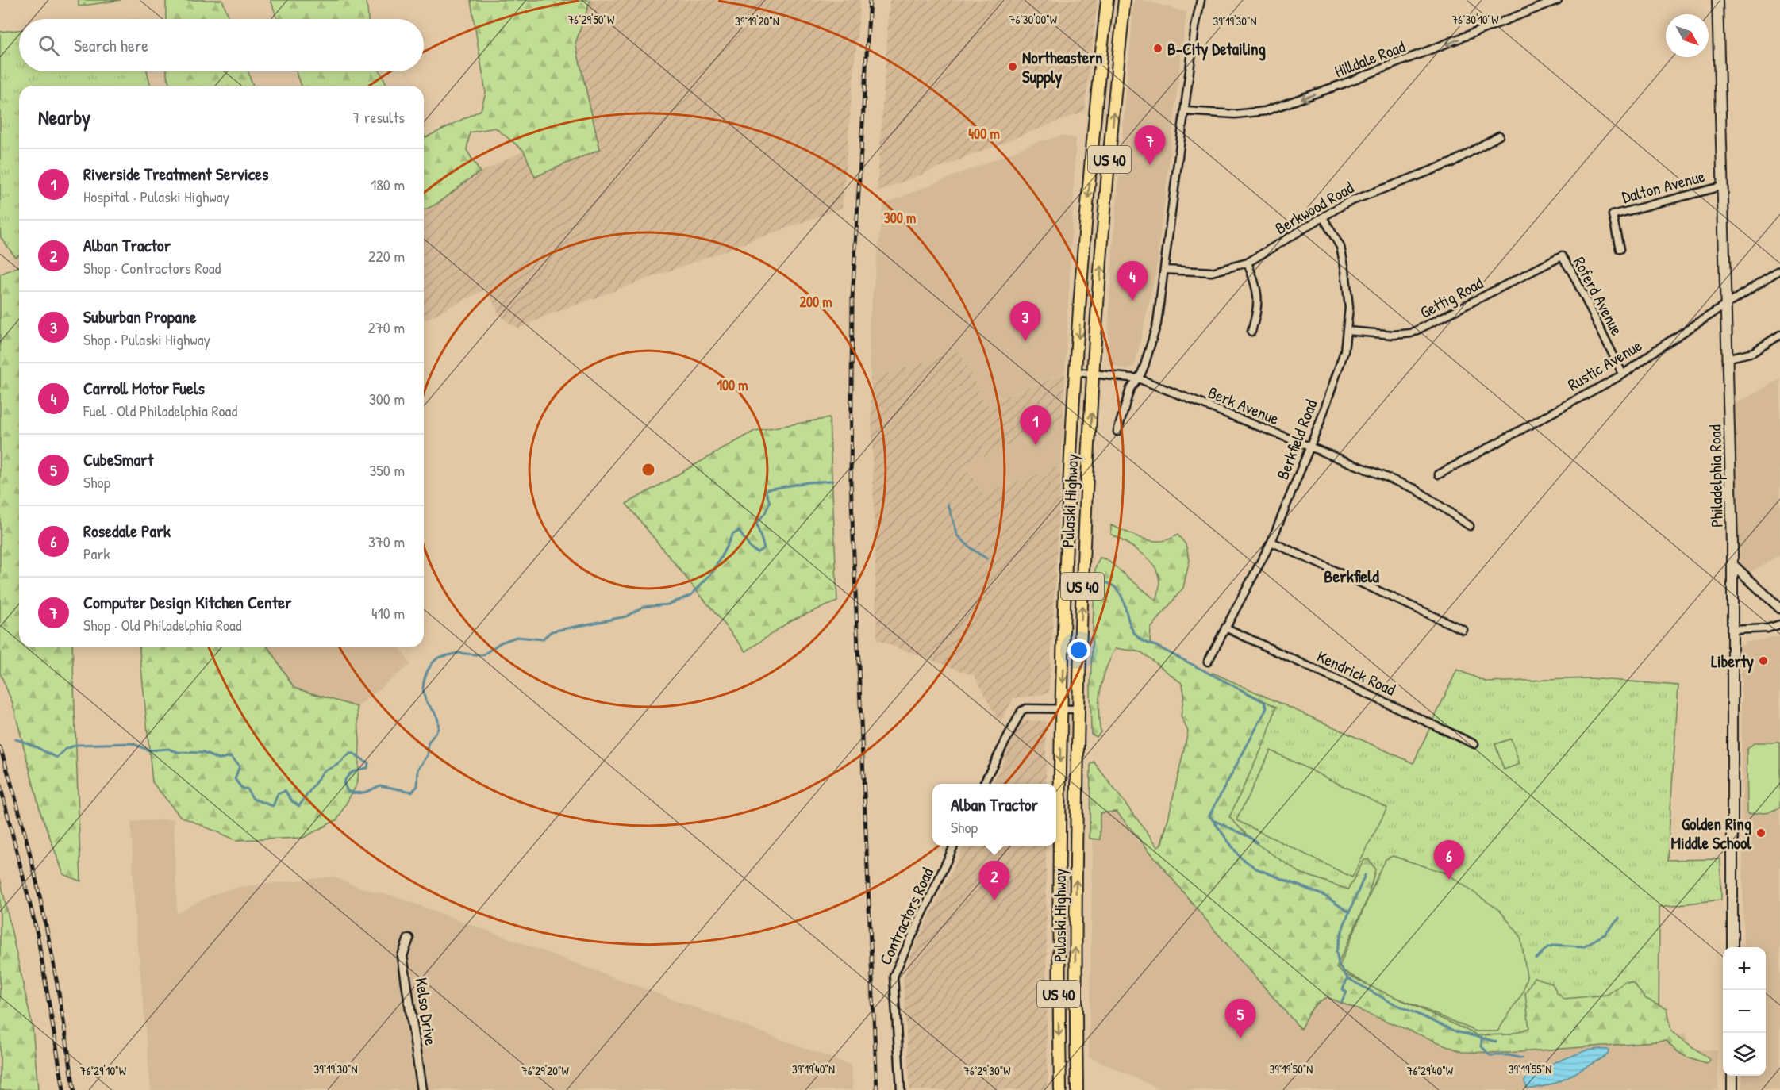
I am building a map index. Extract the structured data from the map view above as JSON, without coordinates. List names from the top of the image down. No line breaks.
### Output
{"streets":{"highway":["US 40","Pulaski Highway"],"main road":["Philadelphia Road"],"street":["Hilldale Road","Dalton Avenue","Berkwood Road","Roferd Avenue","Gettig Road","Rustic Avenue","Berk Avenue","Berkfield Road","Kendrick Road","Contractors Road","Kelso Drive"]},"crossings":[["Dalton Avenue","Philadelphia Road"],["Berkwood Road","Berkfield Road"],["Roferd Avenue","Gettig Road"],["Roferd Avenue","Rustic Avenue"],["Gettig Road","Berkfield Road"],["Rustic Avenue","Philadelphia Road"],["Berk Avenue","Berkfield Road"],["Berk Avenue","Pulaski Highway"],["Berkfield Road","Kendrick Road"]],"one_way":["Hilldale Road"],"districts":["Berkfield"],"places":["B-City Detailing","Northeastern Supply","Liberty","Golden Ring Middle School"],"north":"bottom right","page":{"search":"Search here","heading":["Nearby","7 results"],"pins":["7","4","3","1","6","2","5"],"list":[{"mark":"1","name":"Riverside Treatment Services","note":"Hospital · Pulaski Highway","value":"180 m"},{"mark":"2","name":"Alban Tractor","note":"Shop · Contractors Road","value":"220 m"},{"mark":"3","name":"Suburban Propane","note":"Shop · Pulaski Highway","value":"270 m"},{"mark":"4","name":"Carroll Motor Fuels","note":"Fuel · Old Philadelphia Road","value":"300 m"},{"mark":"5","name":"CubeSmart","note":"Shop","value":"350 m"},{"mark":"6","name":"Rosedale Park","note":"Park","value":"370 m"},{"mark":"7","name":"Computer Design Kitchen Center","note":"Shop · Old Philadelphia Road","value":"410 m"}],"popup":["Alban Tractor","Shop"],"map_buttons":["+","−"]},"coordinates":["76°29'50\"W","76°30'10\"W","76°30'00\"W","39°19'20\"N","39°19'30\"N","39°19'40\"N","39°19'50\"N","39°19'55\"N","76°29'10\"W","76°29'20\"W","76°29'30\"W","76°29'40\"W"],"rings":["400 m","300 m","200 m","100 m"]}
